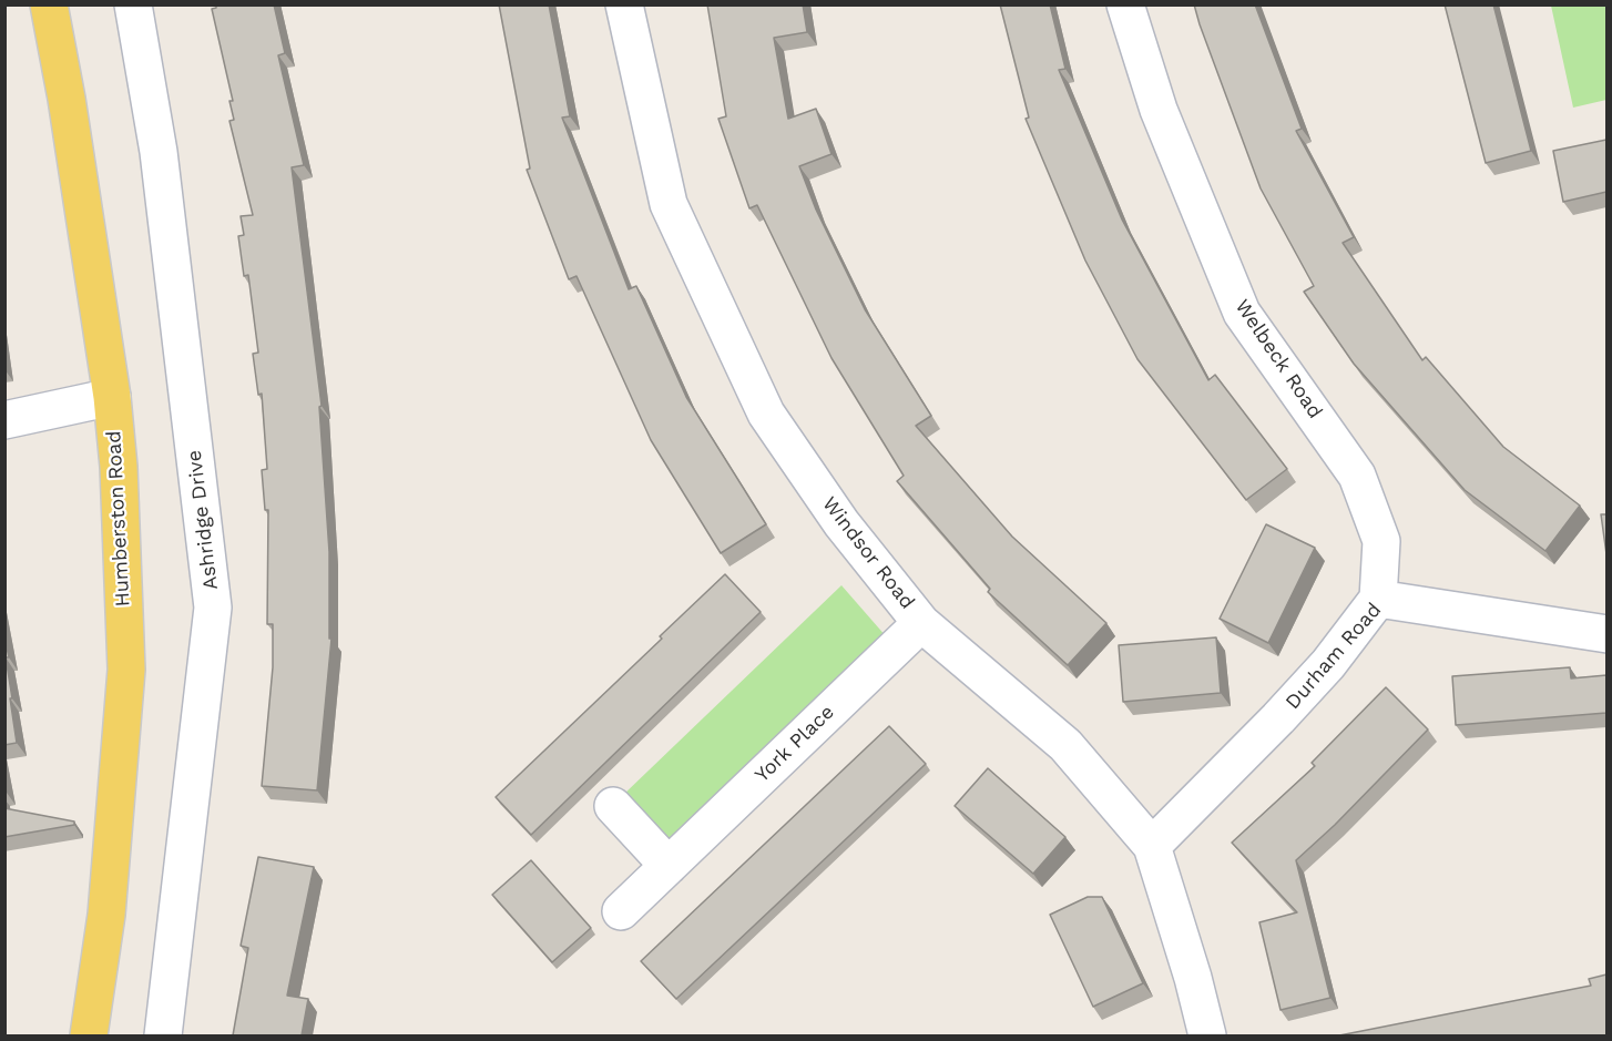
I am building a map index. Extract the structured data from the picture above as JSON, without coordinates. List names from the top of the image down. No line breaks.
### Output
{"streets":{"main road":["Humberston Road"],"street":["Welbeck Road","Ashridge Drive","Windsor Road","Durham Road","York Place"]},"crossings":[["Welbeck Road","Durham Road"],["Windsor Road","Durham Road"],["Windsor Road","York Place"]]}
